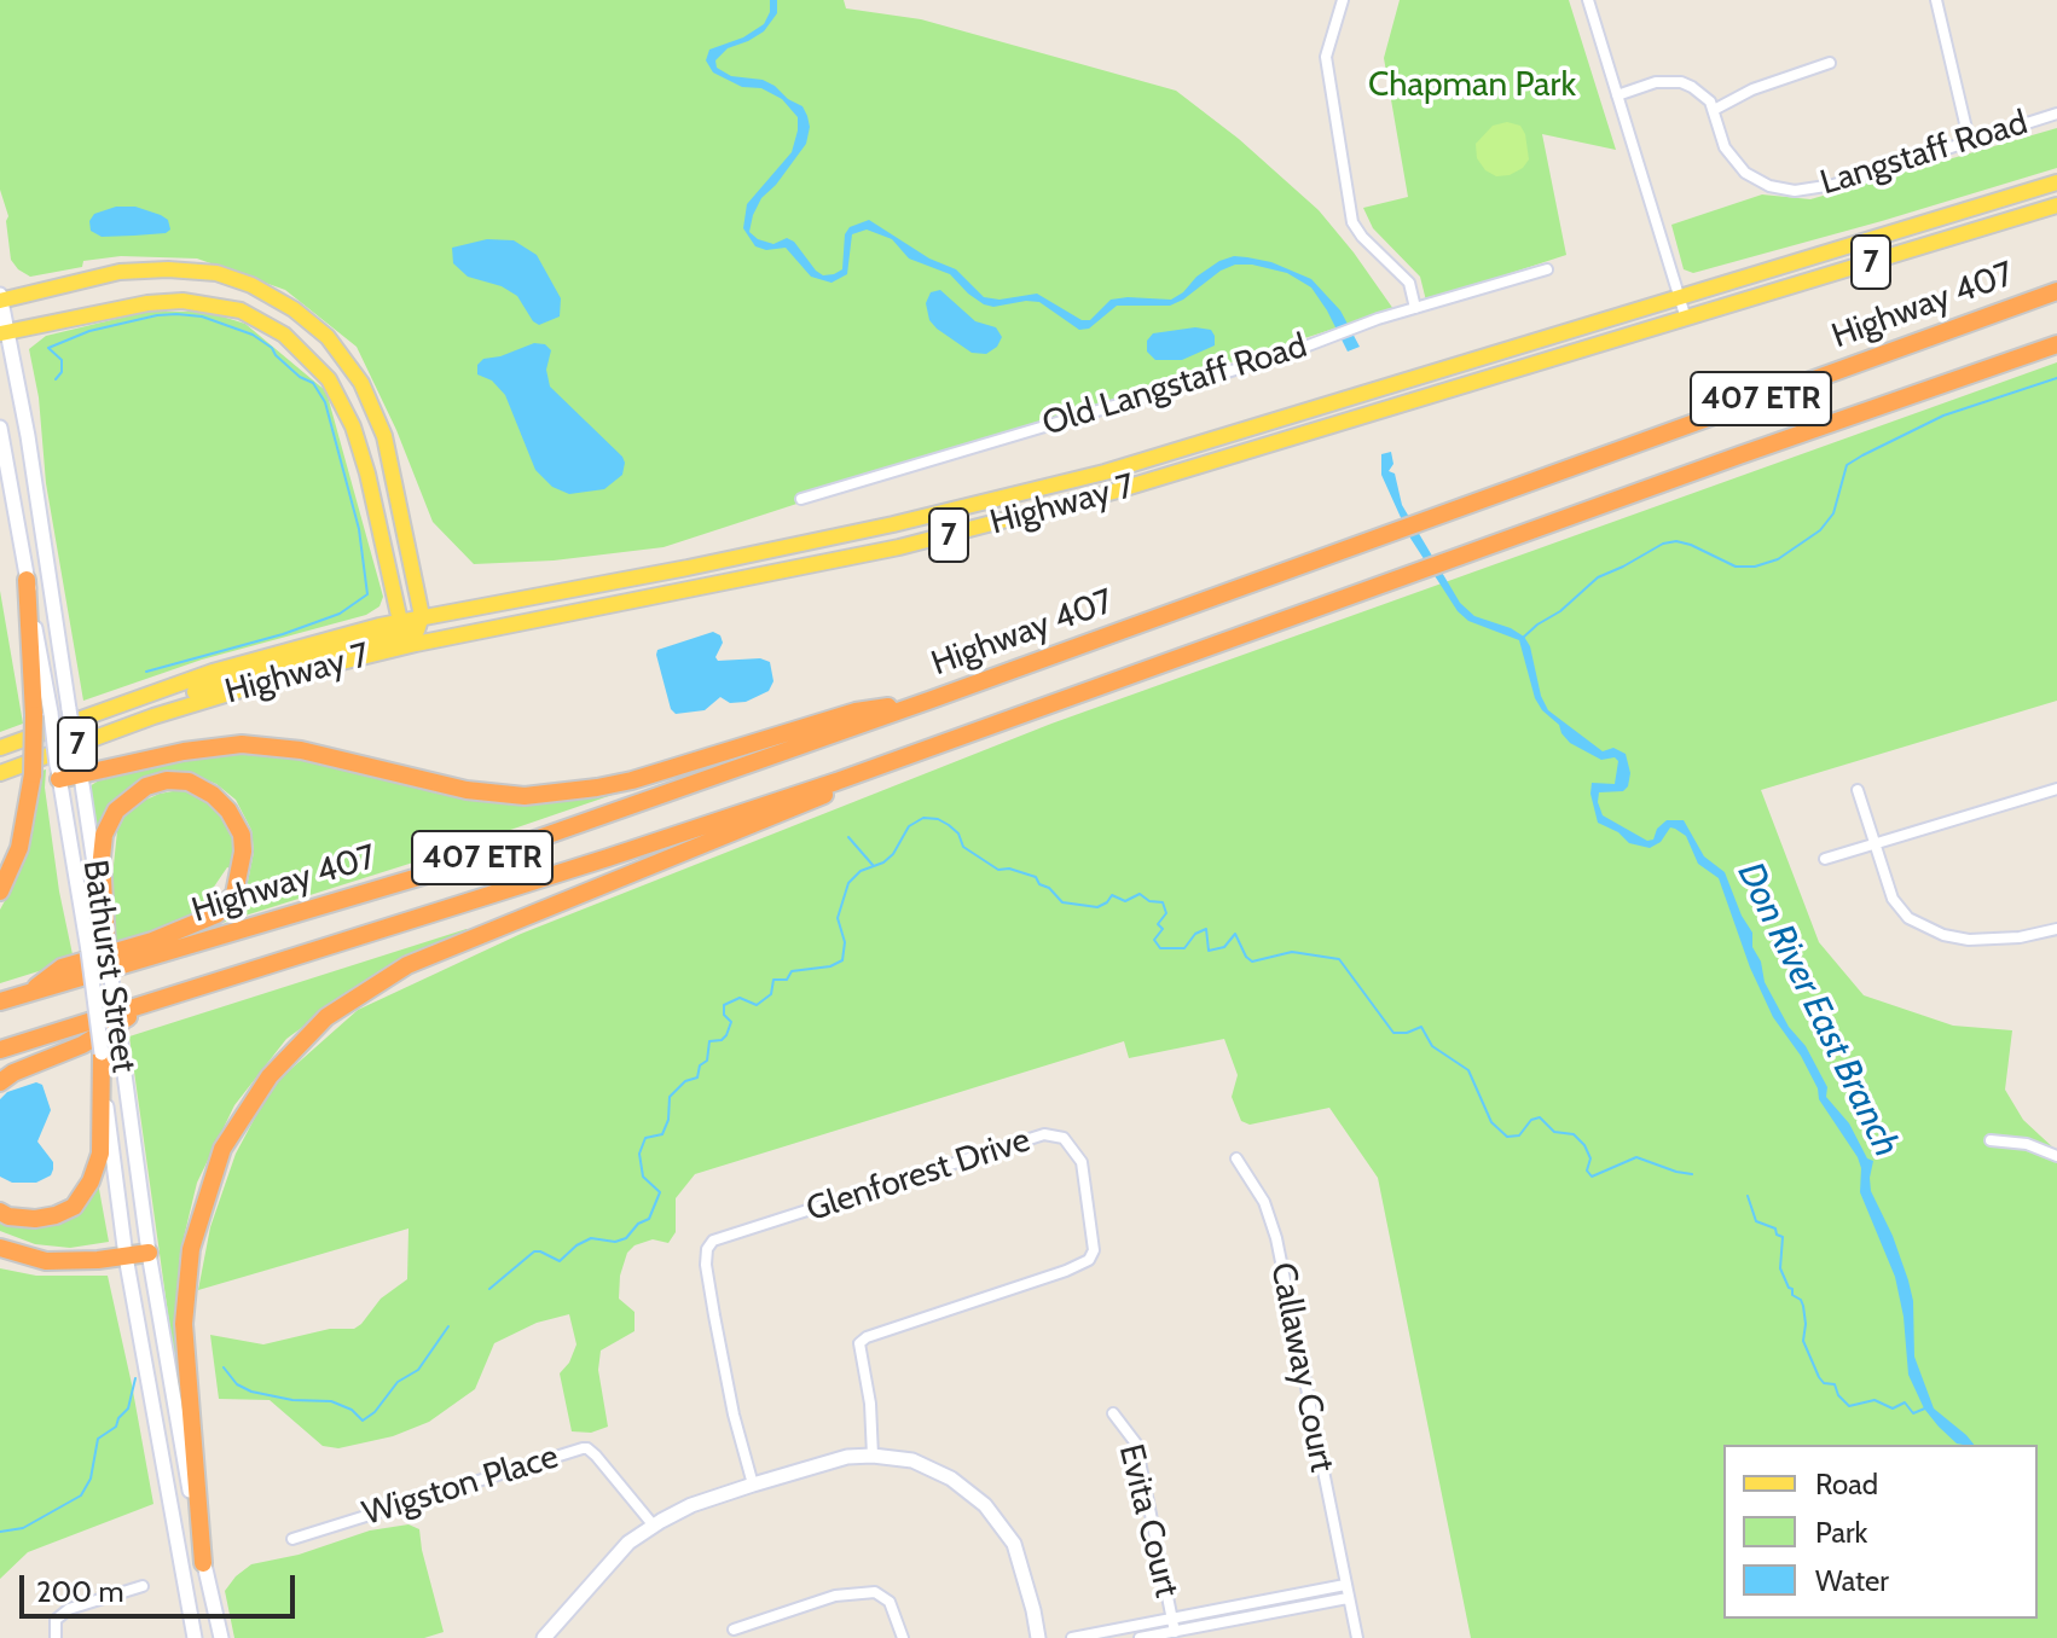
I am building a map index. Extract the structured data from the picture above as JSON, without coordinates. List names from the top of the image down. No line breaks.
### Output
{"streets":{"highway":["Highway 407","407 ETR"],"main road":["7","Highway 7","Bathurst Street"],"street":["Langstaff Road","Old Langstaff Road","Glenforest Drive","Callaway Court","Wigston Place","Evita Court"]},"crossings":[["7","Highway 7"]],"water":["Don River East Branch"],"parks":["Chapman Park"],"legend":["Road","Park","Water"],"scale_bar":"200 m"}
